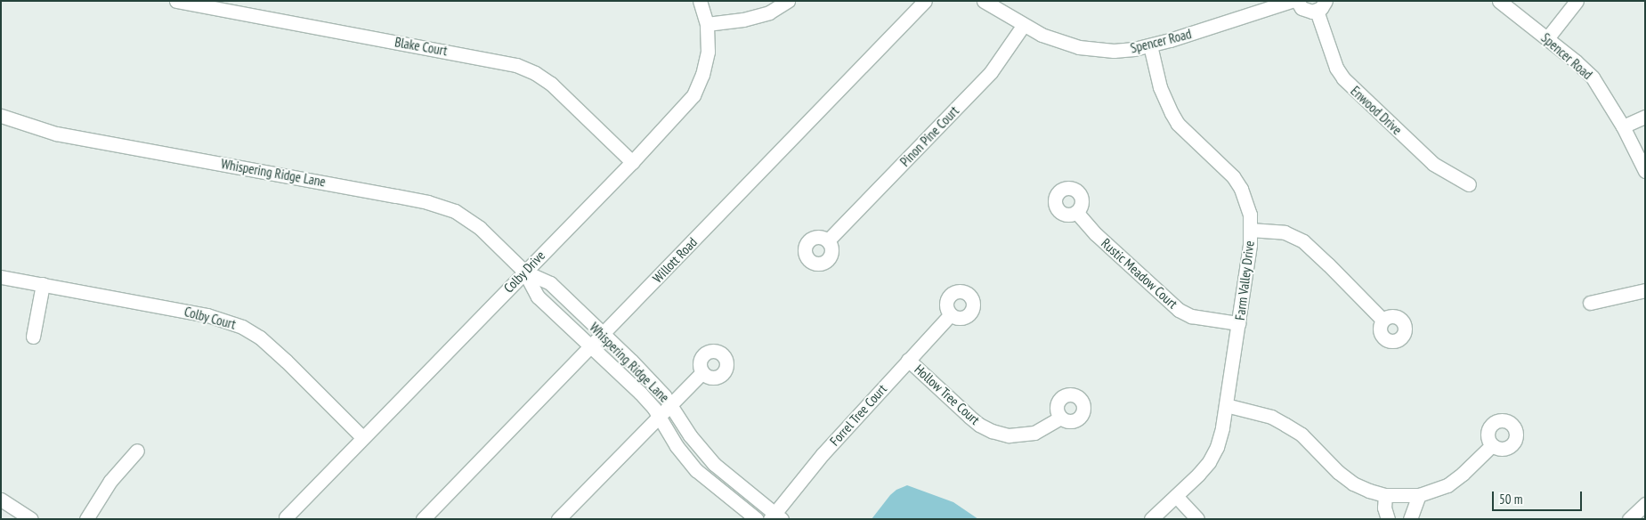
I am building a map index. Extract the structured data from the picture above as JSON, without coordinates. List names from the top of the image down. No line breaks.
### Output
{"streets":{"street":["Spencer Road","Blake Court","Enwood Drive","Pinon Pine Court","Whispering Ridge Lane","Willott Road","Colby Drive","Rustic Meadow Court","Farm Valley Drive","Colby Court","Hollow Tree Court","Forrel Tree Court"]},"crossings":[["Spencer Road","Pinon Pine Court"],["Spencer Road","Farm Valley Drive"],["Blake Court","Colby Drive"],["Whispering Ridge Lane","Willott Road"],["Whispering Ridge Lane","Colby Drive"],["Whispering Ridge Lane","Forrel Tree Court"],["Colby Drive","Colby Court"],["Rustic Meadow Court","Farm Valley Drive"],["Hollow Tree Court","Forrel Tree Court"]],"scale_bar":"50 m"}
